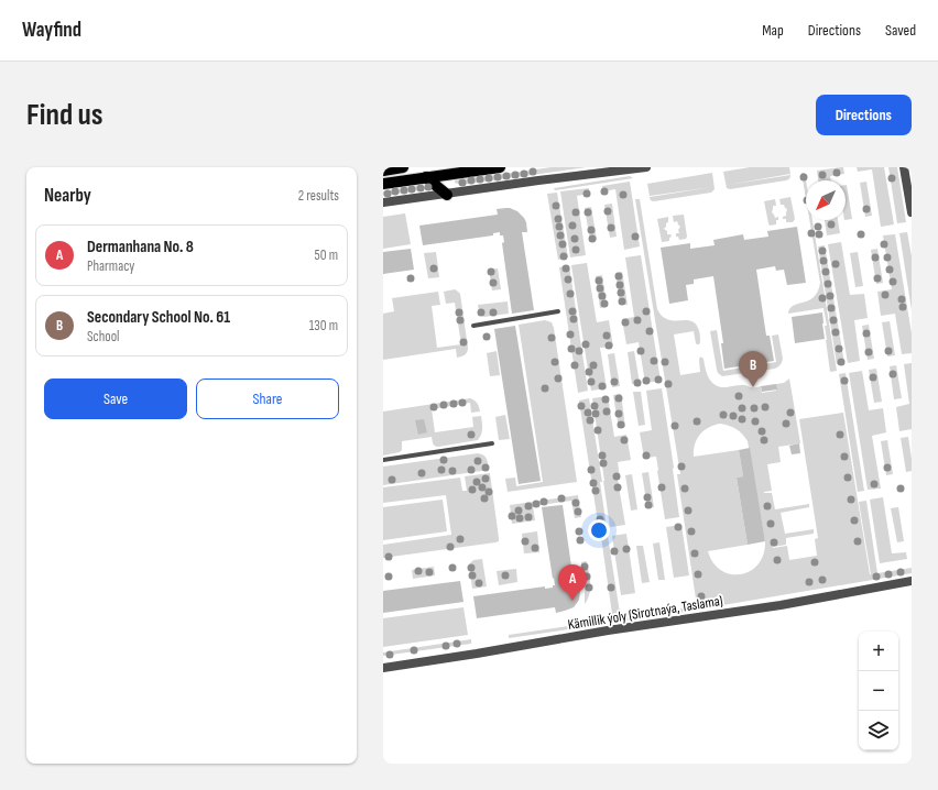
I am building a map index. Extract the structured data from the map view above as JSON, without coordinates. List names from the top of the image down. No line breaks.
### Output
{"streets":{"street":["Kämillik ýoly (Sirotnaýa, Taslama)"]},"north":"bottom left","page":{"header":"Wayfind","nav":["Map","Directions","Saved"],"buttons":["Directions",["Save","Share"]],"title":"Find us","heading":["Nearby","2 results"],"list":[{"mark":"A","name":"Dermanhana No. 8","note":"Pharmacy","value":"50 m"},{"mark":"B","name":"Secondary School No. 61","note":"School","value":"130 m"}],"pins":["B","A"],"map_buttons":["+","−"]}}
